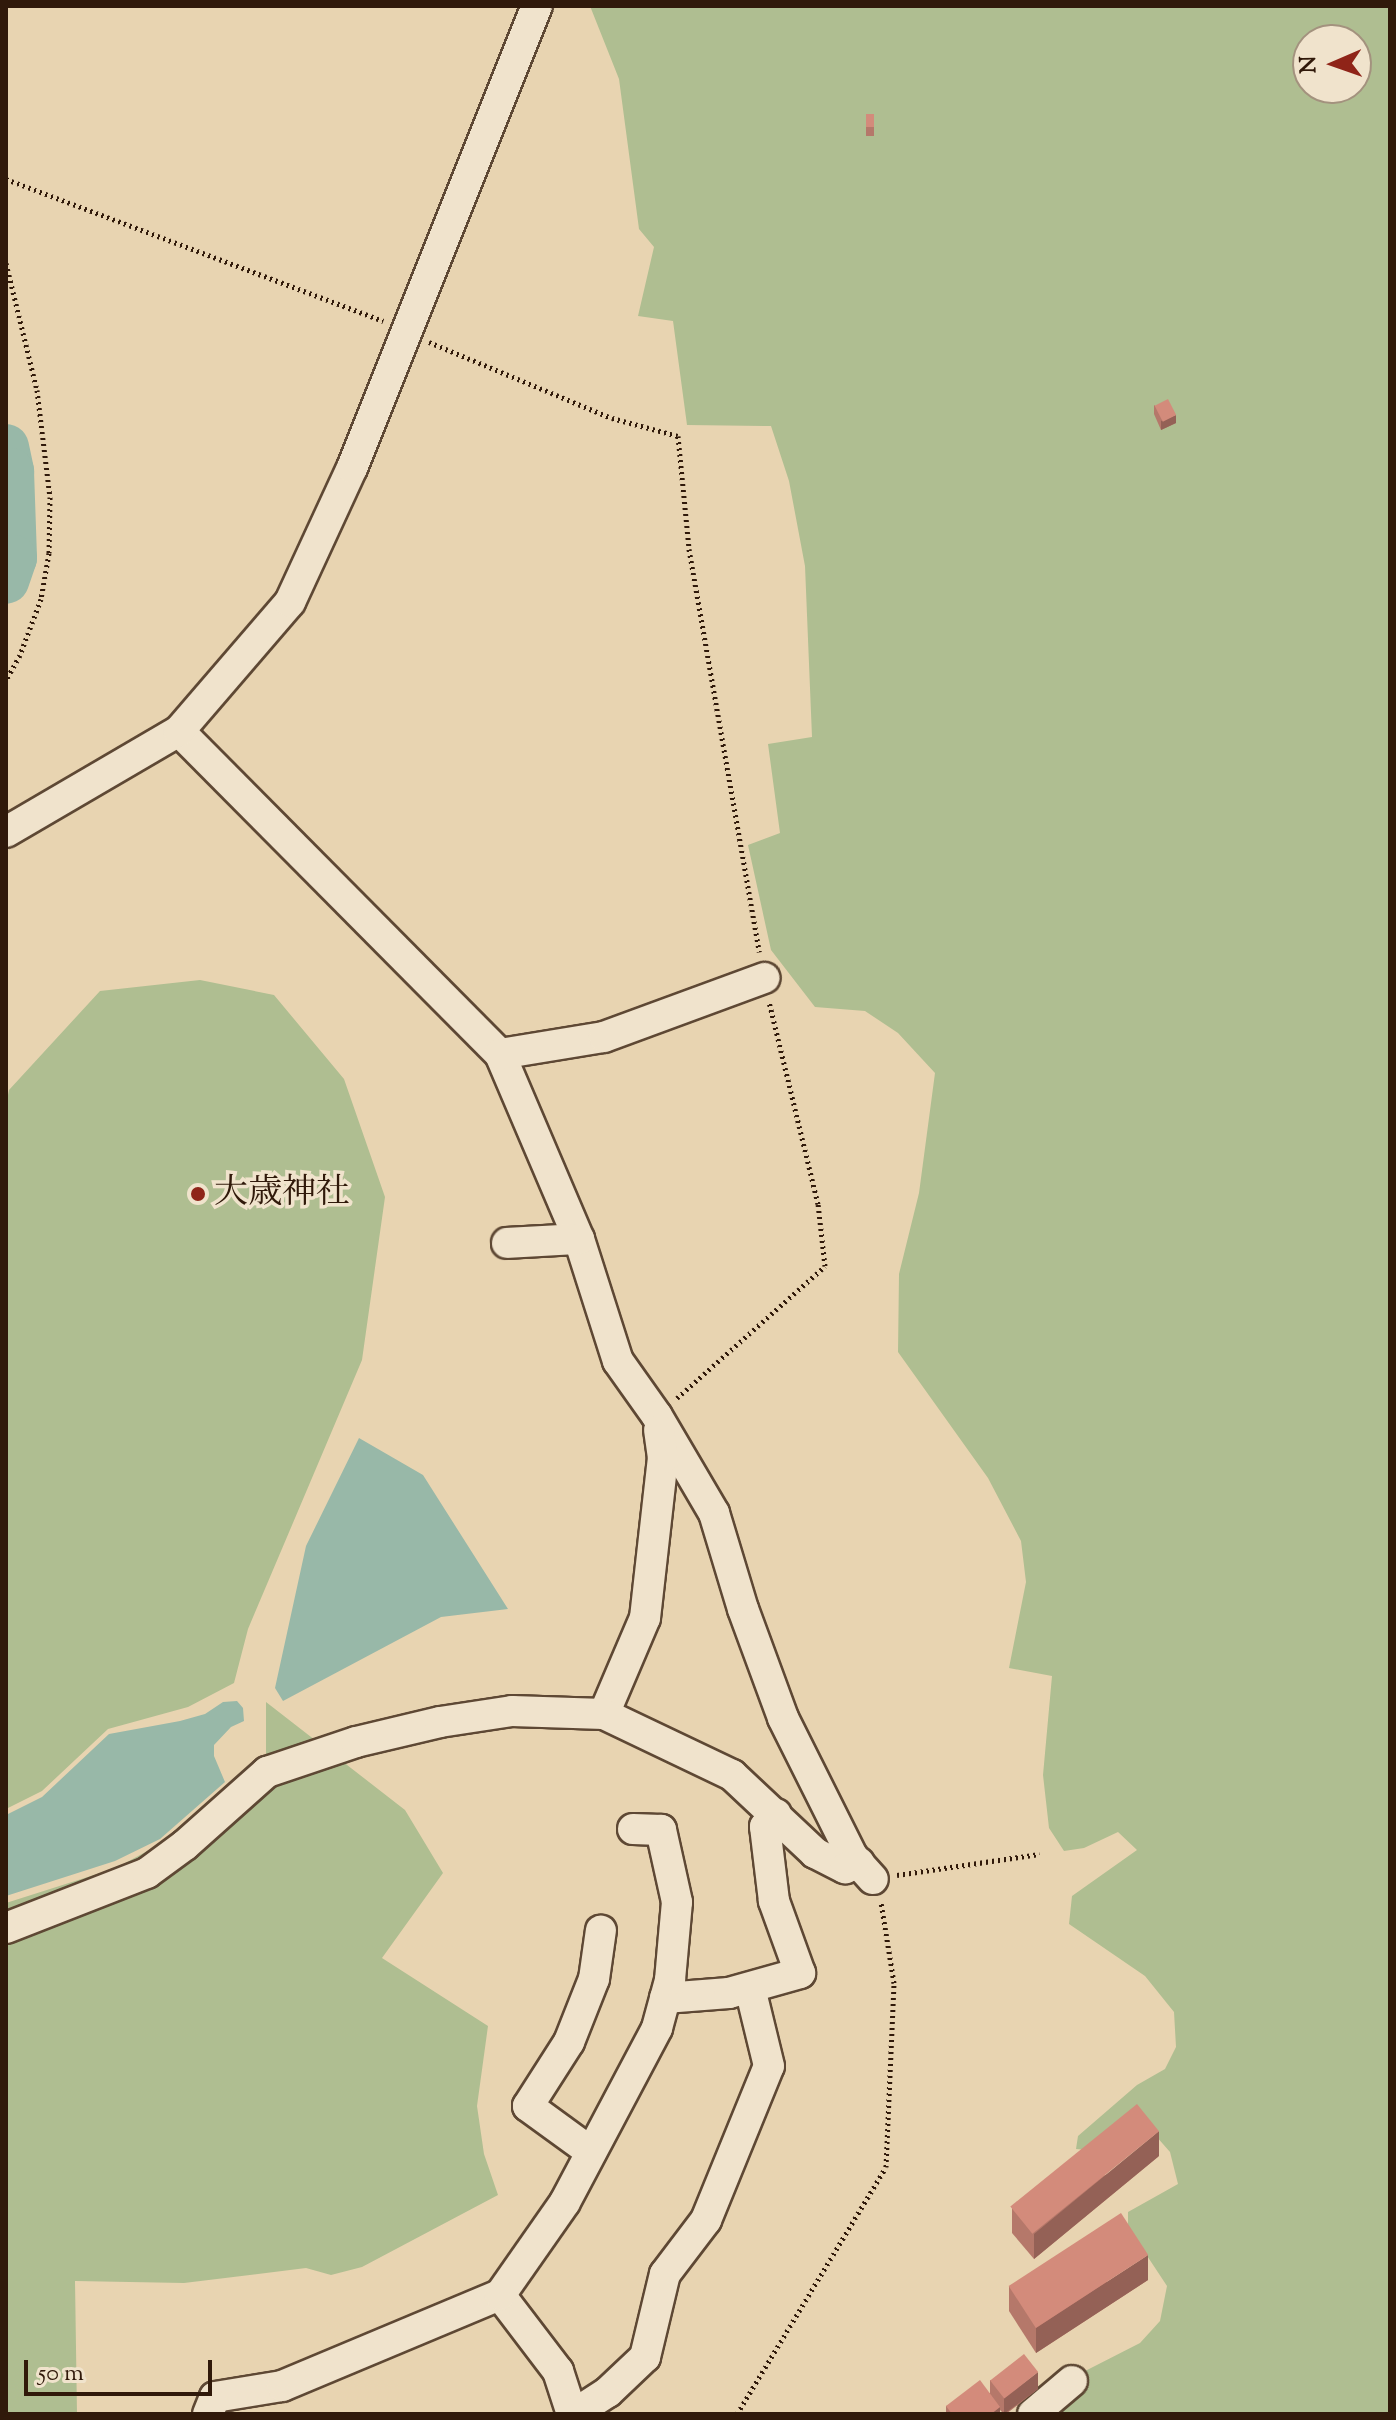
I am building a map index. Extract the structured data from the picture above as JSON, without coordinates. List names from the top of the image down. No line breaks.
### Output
{"places":["大歳神社"],"scale_bar":"50 m","north":"left"}
